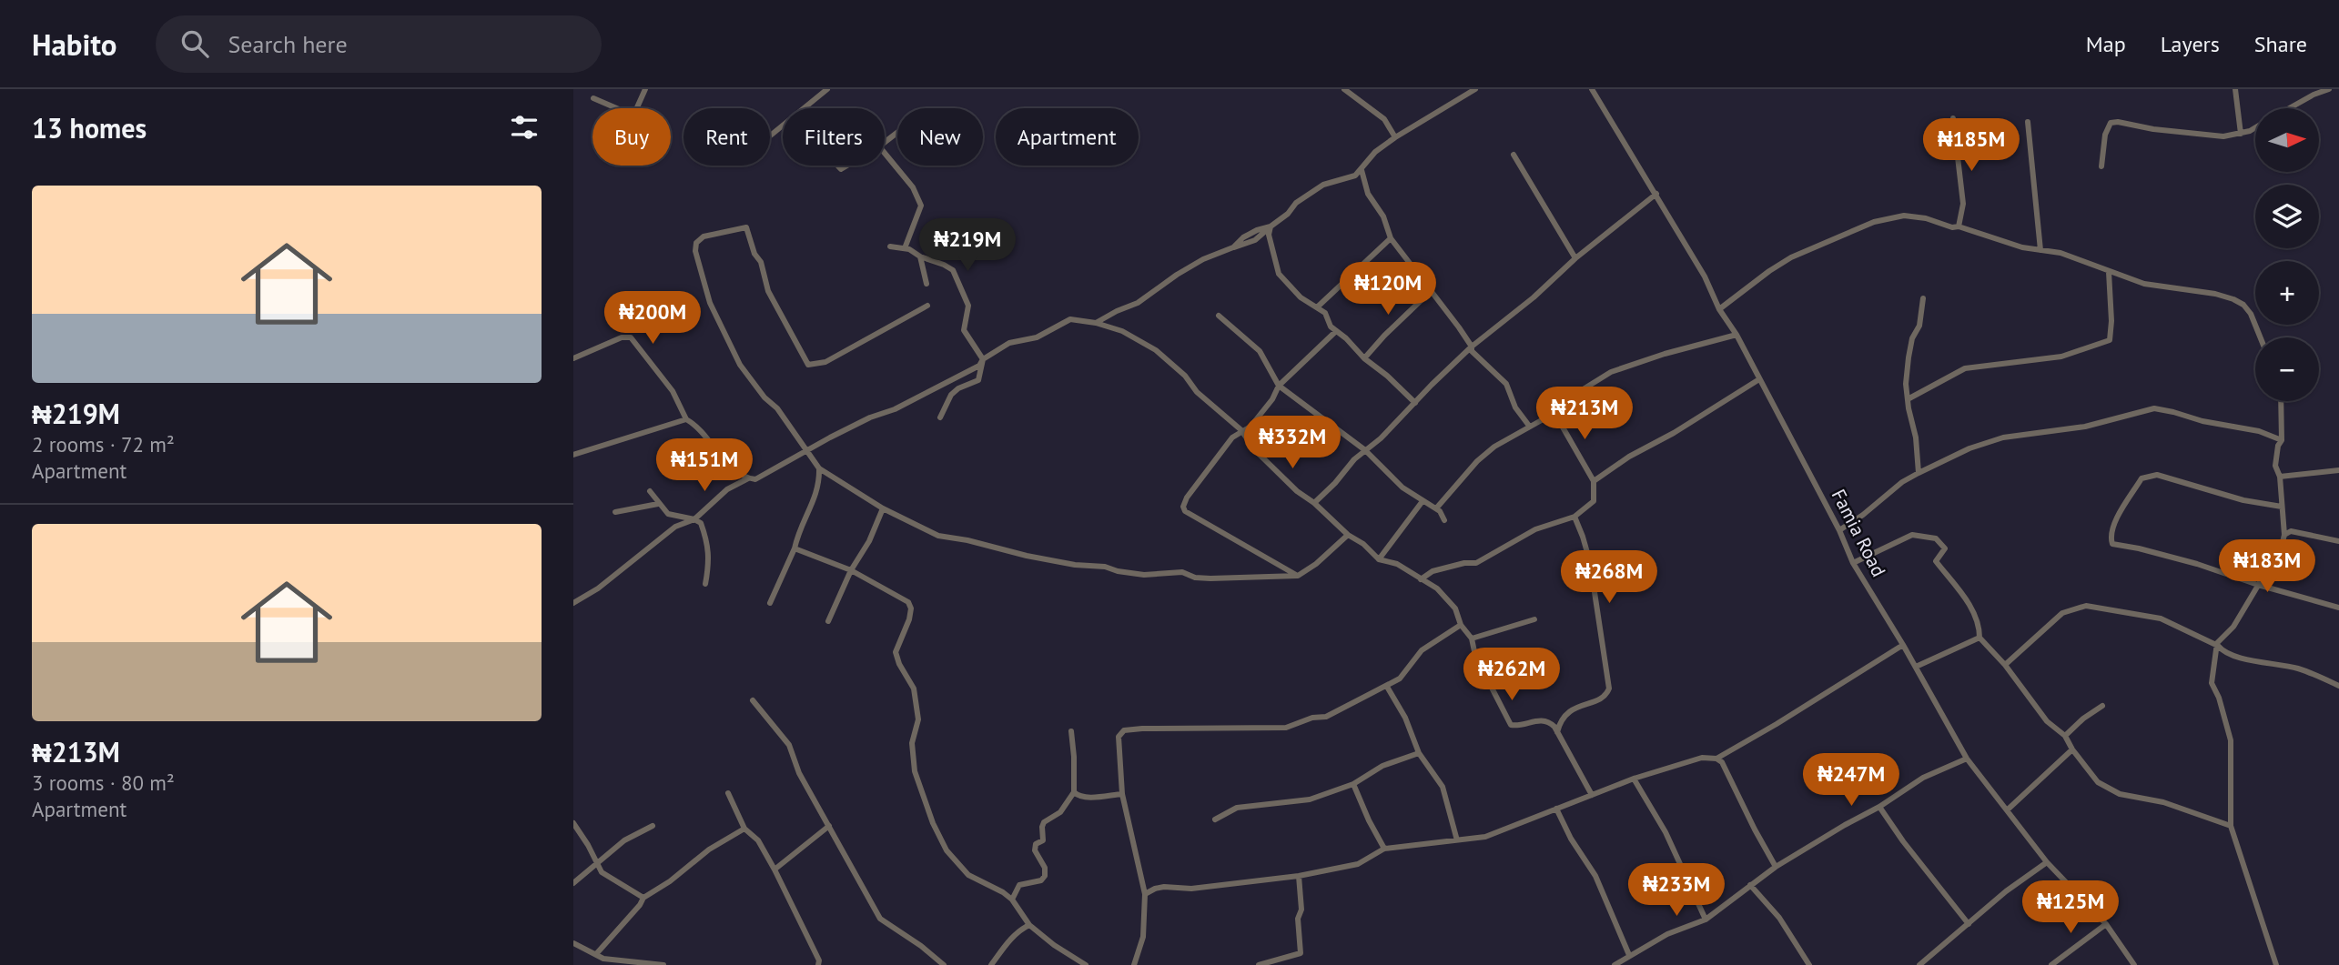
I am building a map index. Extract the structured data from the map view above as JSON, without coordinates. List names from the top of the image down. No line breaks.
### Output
{"streets":{"street":["Famia Road"]},"north":"right","page":{"header":"Habito","search":"Search here","nav":["Map","Layers","Share"],"heading":"13 homes","map_buttons":["+","−"],"chip":["Buy","Rent","Filters","New","Apartment"],"price":["₦185M","₦219M","₦120M","₦200M","₦213M","₦332M","₦151M","₦183M","₦268M","₦262M","₦247M","₦233M","₦125M"],"list":[{"name":"₦219M","note":"2 rooms · 72 m² · Apartment"},{"name":"₦213M","note":"3 rooms · 80 m² · Apartment"}]}}
